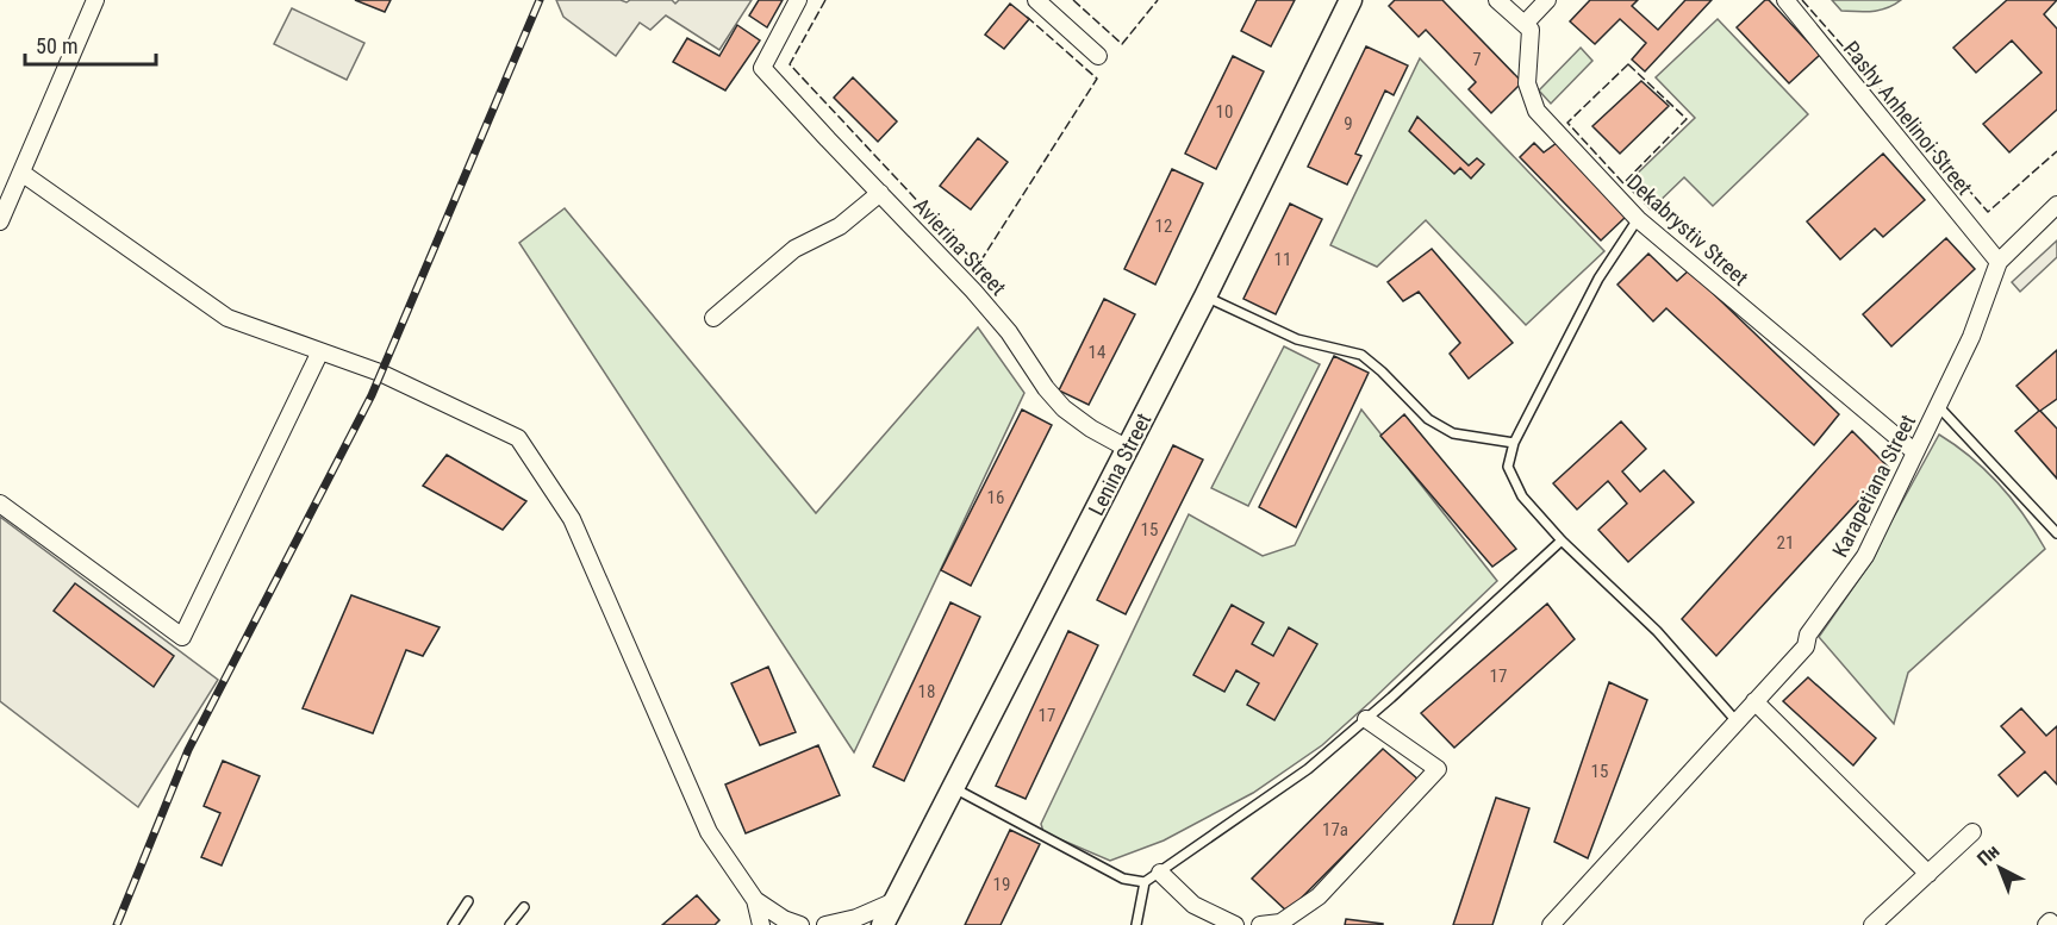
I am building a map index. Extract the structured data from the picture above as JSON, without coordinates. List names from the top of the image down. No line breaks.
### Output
{"streets":{"main road":["Lenina Street"],"street":["Pashy Anhelinoi Street","Dekabrystiv Street","Avierina Street","Karapetiana Street"]},"crossings":[["Pashy Anhelinoi Street","Karapetiana Street"],["Dekabrystiv Street","Karapetiana Street"],["Avierina Street","Lenina Street"]],"house_numbers":["7","10","9","12","11","14","16","15","21","17","18","17","15","17а","19"],"scale_bar":"50 m","north":"top left"}
